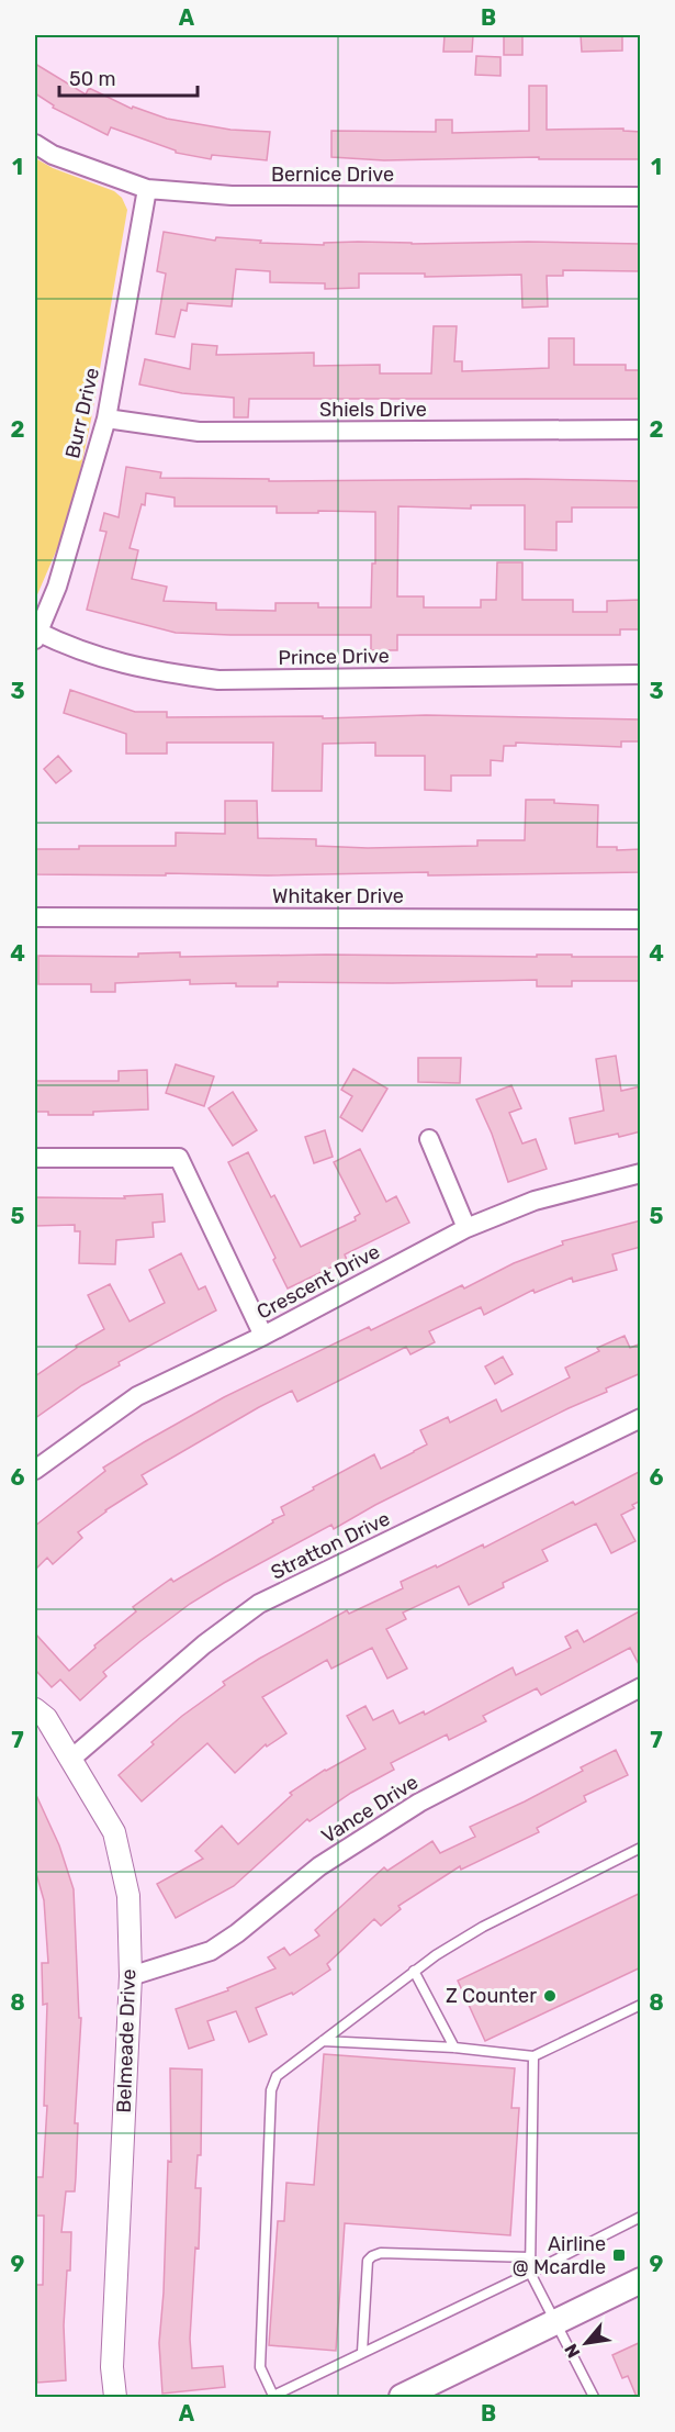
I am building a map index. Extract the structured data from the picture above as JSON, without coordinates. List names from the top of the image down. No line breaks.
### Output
{"streets":{"street":["Bernice Drive","Shiels Drive","Burr Drive","Prince Drive","Whitaker Drive","Crescent Drive","Stratton Drive","Vance Drive","Belmeade Drive"]},"crossings":[["Bernice Drive","Burr Drive"],["Shiels Drive","Burr Drive"],["Burr Drive","Prince Drive"],["Stratton Drive","Belmeade Drive"],["Vance Drive","Belmeade Drive"]],"places":{"other":["Z Counter"],"transit":["Airline @ Mcardle"]},"scale_bar":"50 m","north":"bottom left","grid":{"columns":["A","B"],"rows":["1","2","3","4","5","6","7","8","9"]}}
